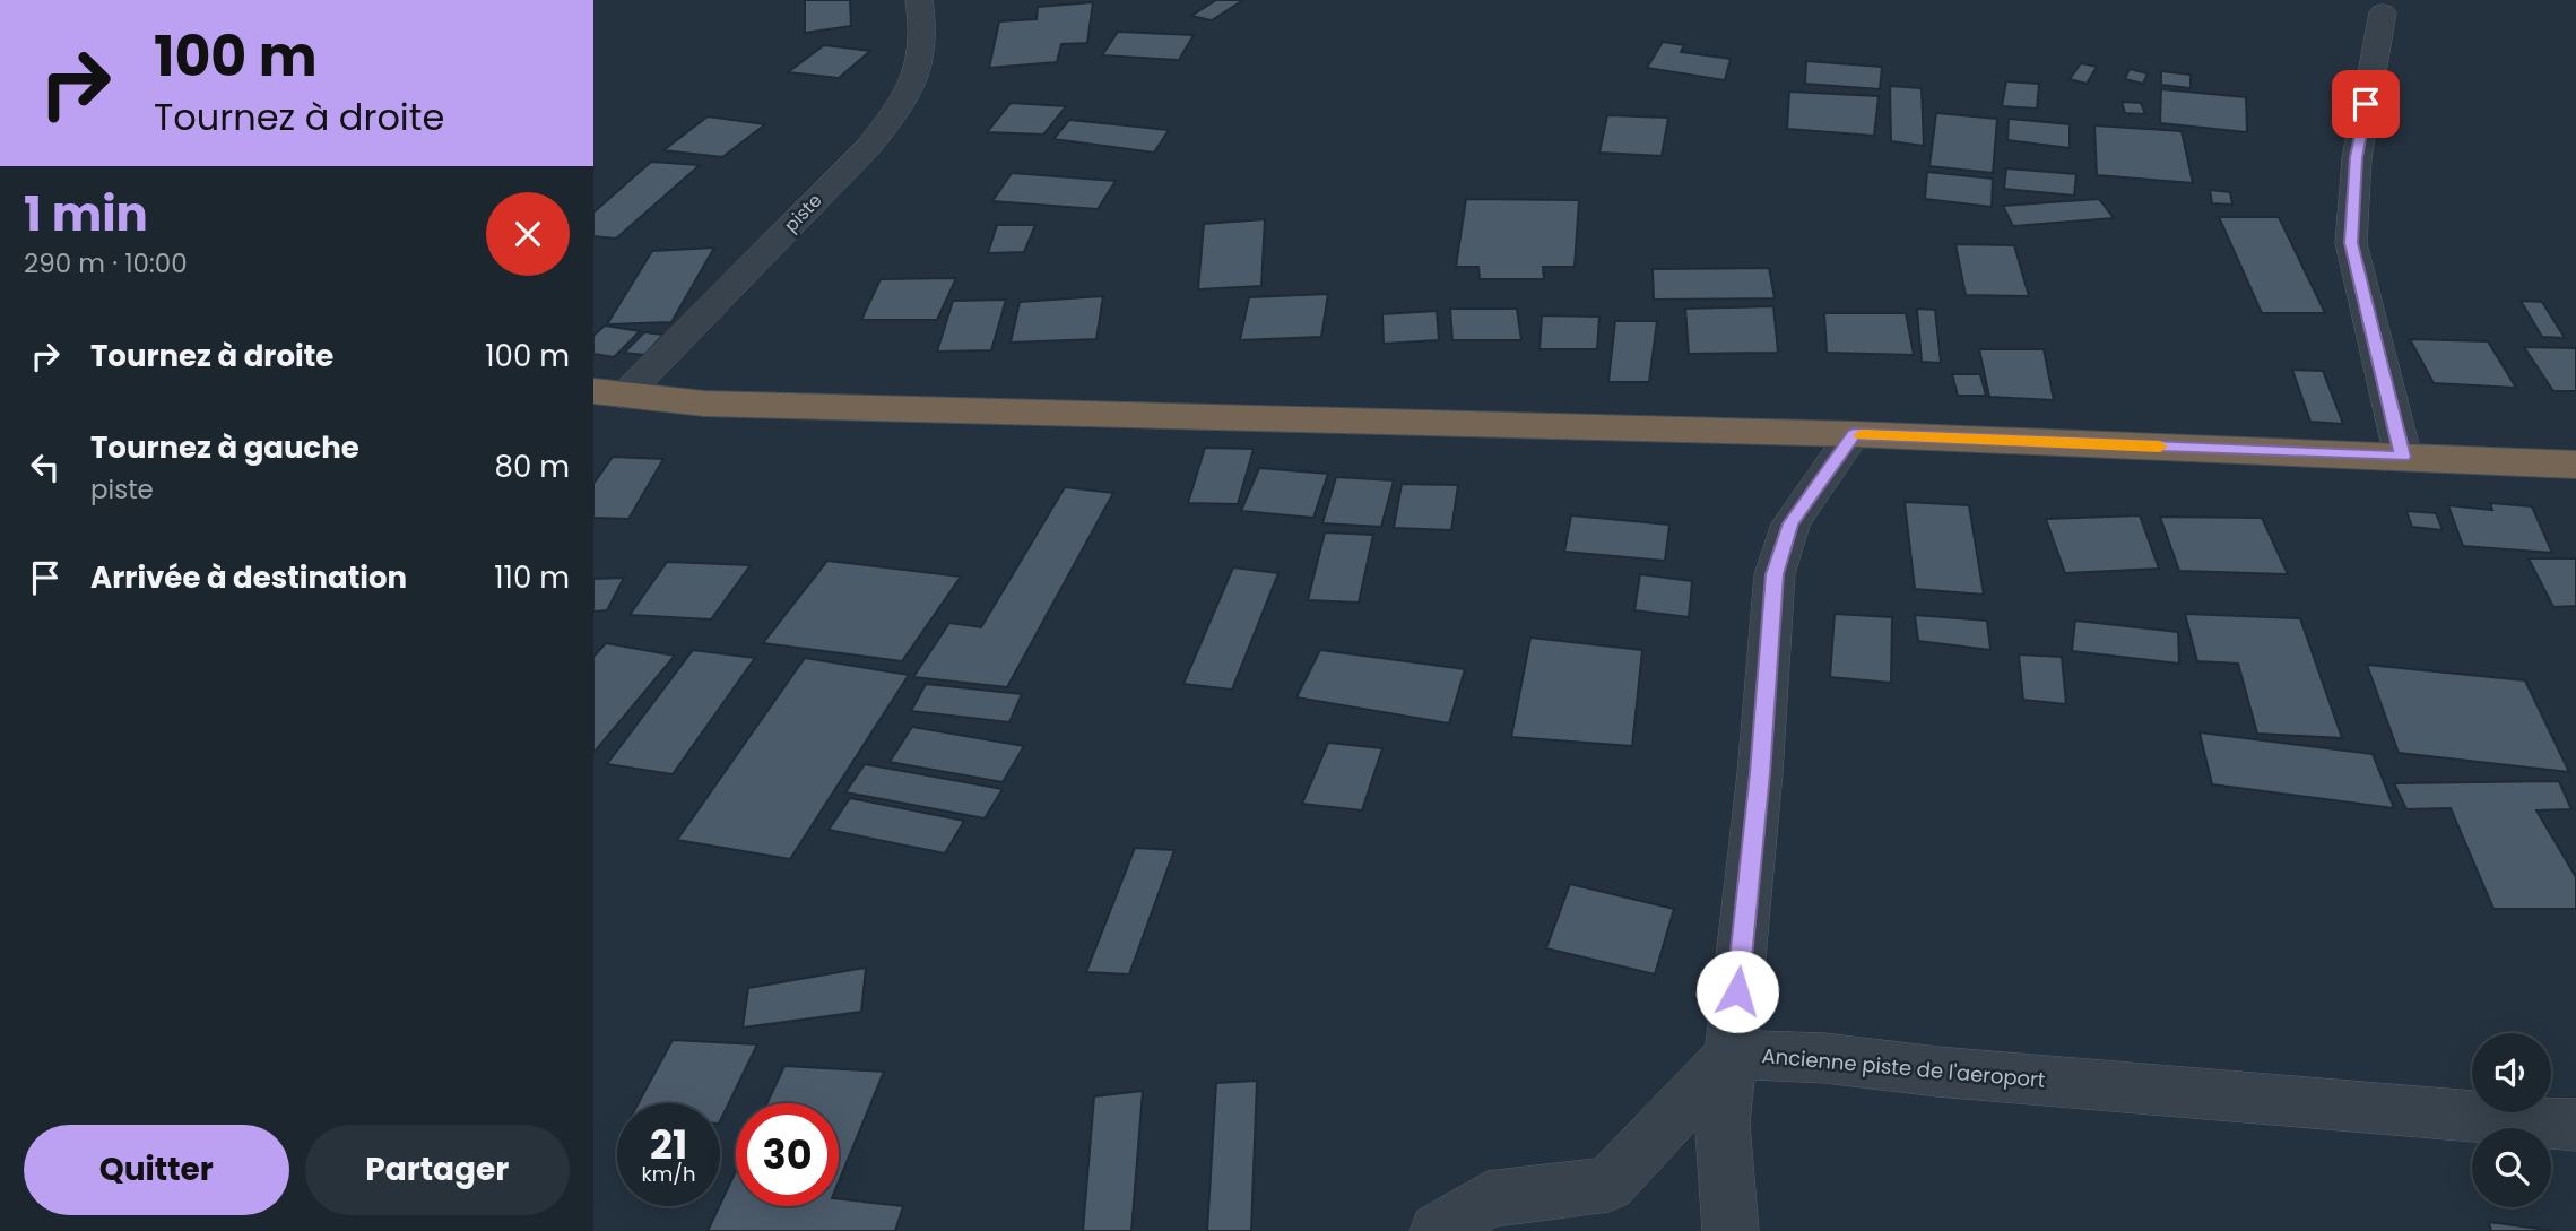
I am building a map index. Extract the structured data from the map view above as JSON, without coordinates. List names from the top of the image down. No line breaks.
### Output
{"streets":{"street":["piste","Ancienne piste de l'aeroport"]},"page":{"turn":["100 m","Tournez à droite"],"heading":["1 min","290 m · 10:00"],"list":[{"name":"Tournez à droite","value":"100 m"},{"name":"Tournez à gauche","note":"piste","value":"80 m"},{"name":"Arrivée à destination","value":"110 m"}],"speed":"21 km/h","limit":"30","buttons":["Quitter","Partager"]}}
